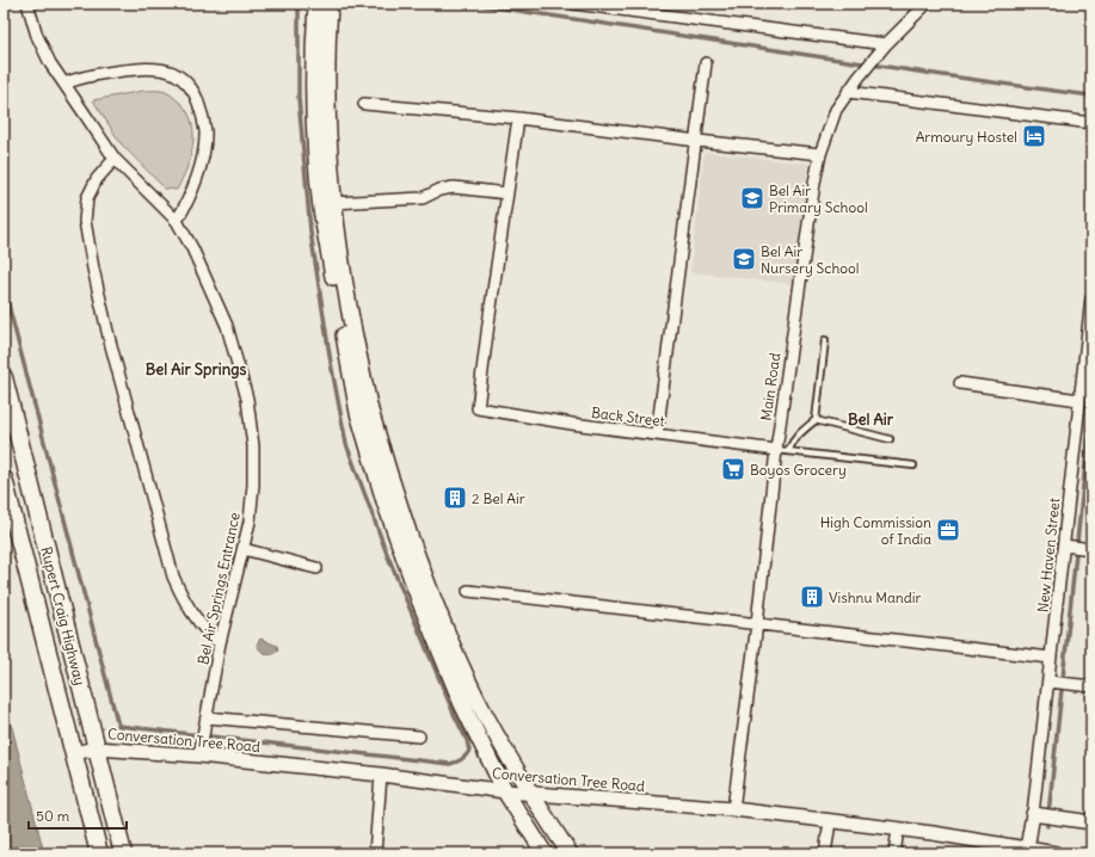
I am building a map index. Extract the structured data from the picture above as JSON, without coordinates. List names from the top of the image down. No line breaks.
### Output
{"streets":{"main road":["Rupert Craig Highway"],"street":["Main Road","Back Street","New Haven Street","Bel Air Springs Entrance","Conversation Tree Road"]},"crossings":[["Main Road","Back Street"],["Main Road","Conversation Tree Road"],["Bel Air Springs Entrance","Conversation Tree Road"],["Rupert Craig Highway","Conversation Tree Road"]],"districts":["Bel Air Springs","Bel Air"],"places":{"hotel":["Armoury Hostel"],"school or university":["Bel Air Primary School","Bel Air Nursery School"],"supermarket":["Boyos Grocery"],"building":["2 Bel Air","Vishnu Mandir"],"office":["High Commission of India"]},"scale_bar":"50 m"}
